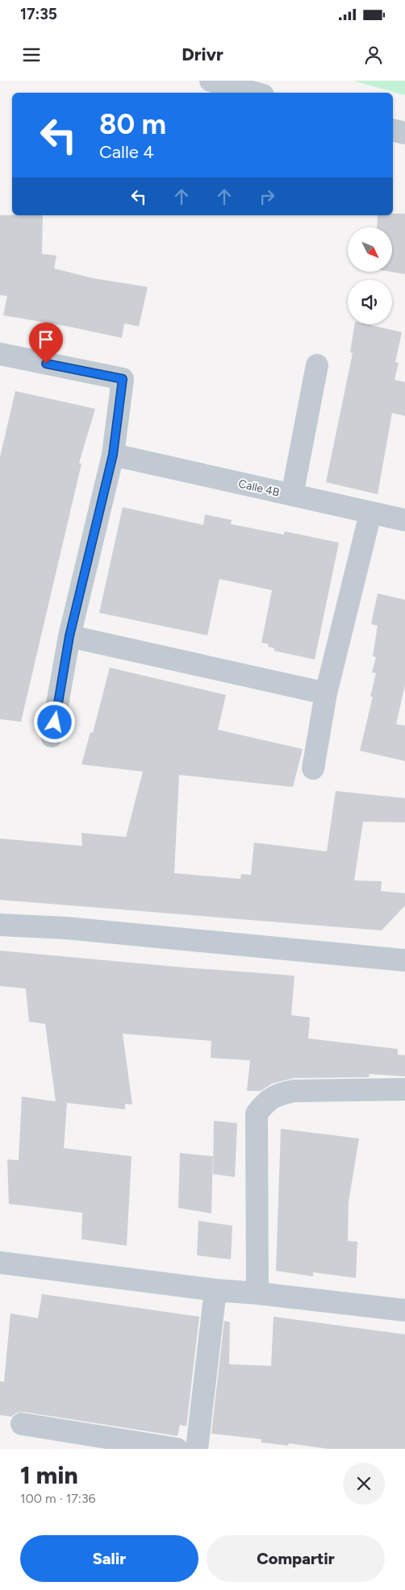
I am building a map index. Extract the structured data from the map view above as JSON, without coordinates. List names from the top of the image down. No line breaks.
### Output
{"streets":{"street":["Calle 4B"]},"north":"bottom right","page":{"status":"17:35","header":"Drivr","turn":["80 m","Calle 4"],"heading":["1 min","100 m · 17:36"],"buttons":["Salir","Compartir"]}}
